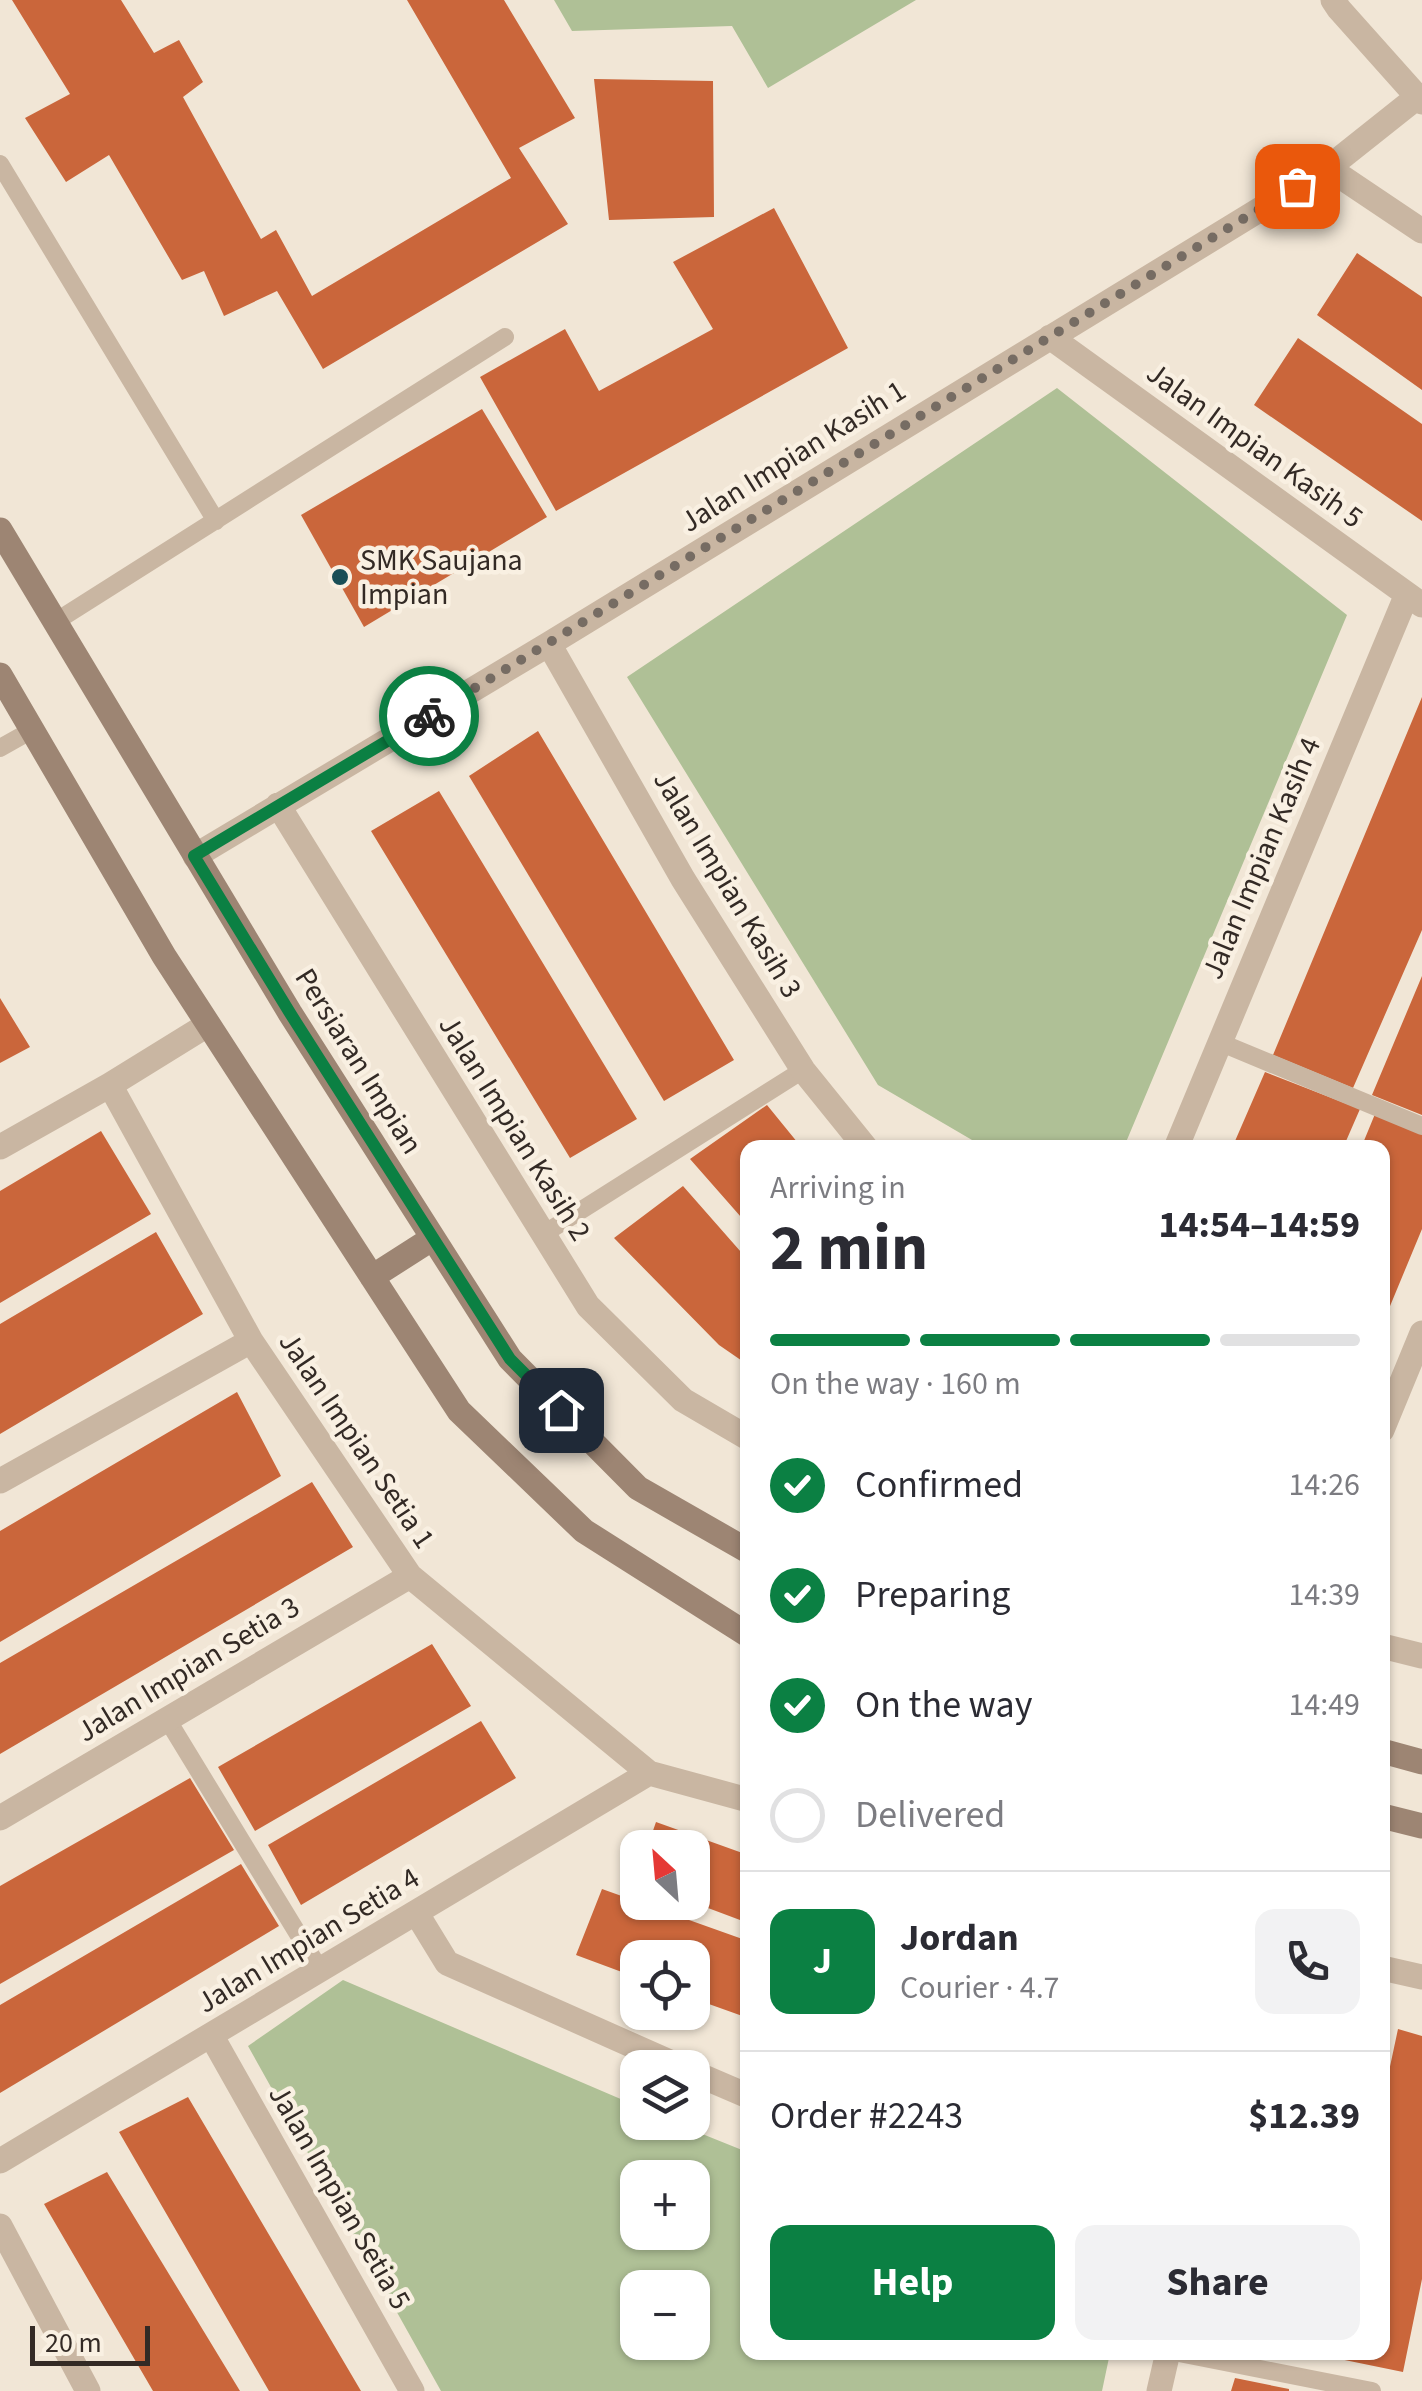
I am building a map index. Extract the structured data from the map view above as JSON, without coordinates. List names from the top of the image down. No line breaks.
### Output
{"streets":{"street":["Jalan Impian Kasih 5","Jalan Impian Kasih 1","Jalan Impian Kasih 4","Jalan Impian Kasih 3","Persiaran Impian","Jalan Impian Kasih 2","Jalan Impian Setia 1","Jalan Impian Setia 3","Jalan Impian Setia 4","Jalan Impian Setia 5"]},"crossings":[["Jalan Impian Kasih 5","Jalan Impian Kasih 1"],["Jalan Impian Kasih 5","Jalan Impian Kasih 4"],["Jalan Impian Kasih 1","Jalan Impian Kasih 3"],["Jalan Impian Kasih 1","Persiaran Impian"],["Jalan Impian Kasih 1","Jalan Impian Kasih 2"],["Jalan Impian Setia 1","Jalan Impian Setia 3"],["Jalan Impian Setia 1","Jalan Impian Setia 4"],["Jalan Impian Setia 4","Jalan Impian Setia 5"]],"places":["SMK Saujana Impian"],"scale_bar":"20 m","north":"top left","page":{"heading":["2 min","Arriving in","14:54–14:59"],"panel":["Jordan","Courier · 4.7","Order #2243","$12.39"],"bar":"On the way · 160 m","list":[["Confirmed","14:26"],["Preparing","14:39"],["On the way","14:49"],"Delivered"],"map_buttons":["+","−"],"round":"J","buttons":["Help","Share"],"scale":"20 m"}}
